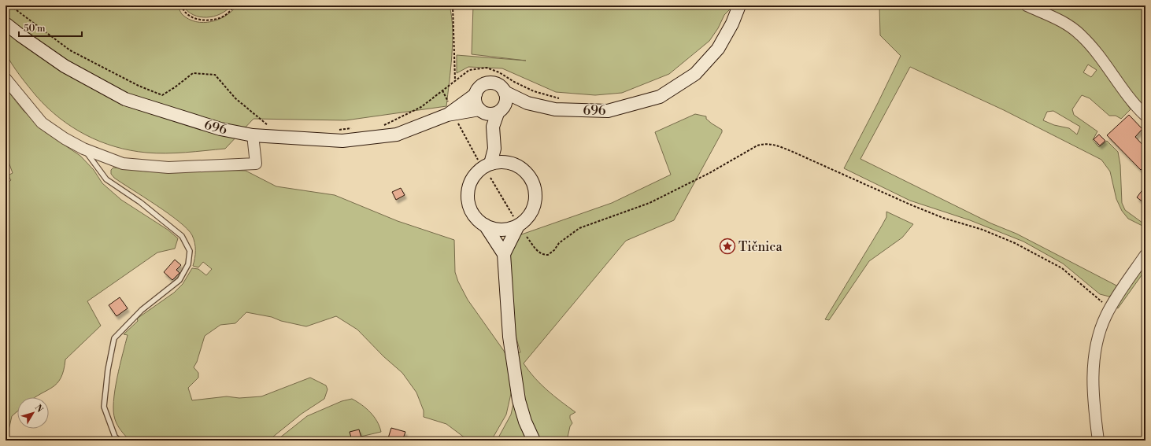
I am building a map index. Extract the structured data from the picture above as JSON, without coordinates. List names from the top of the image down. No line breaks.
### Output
{"streets":{"main road":["696"]},"places":{"place":["Tičnica"]},"scale_bar":"50 m","north":"top right"}
